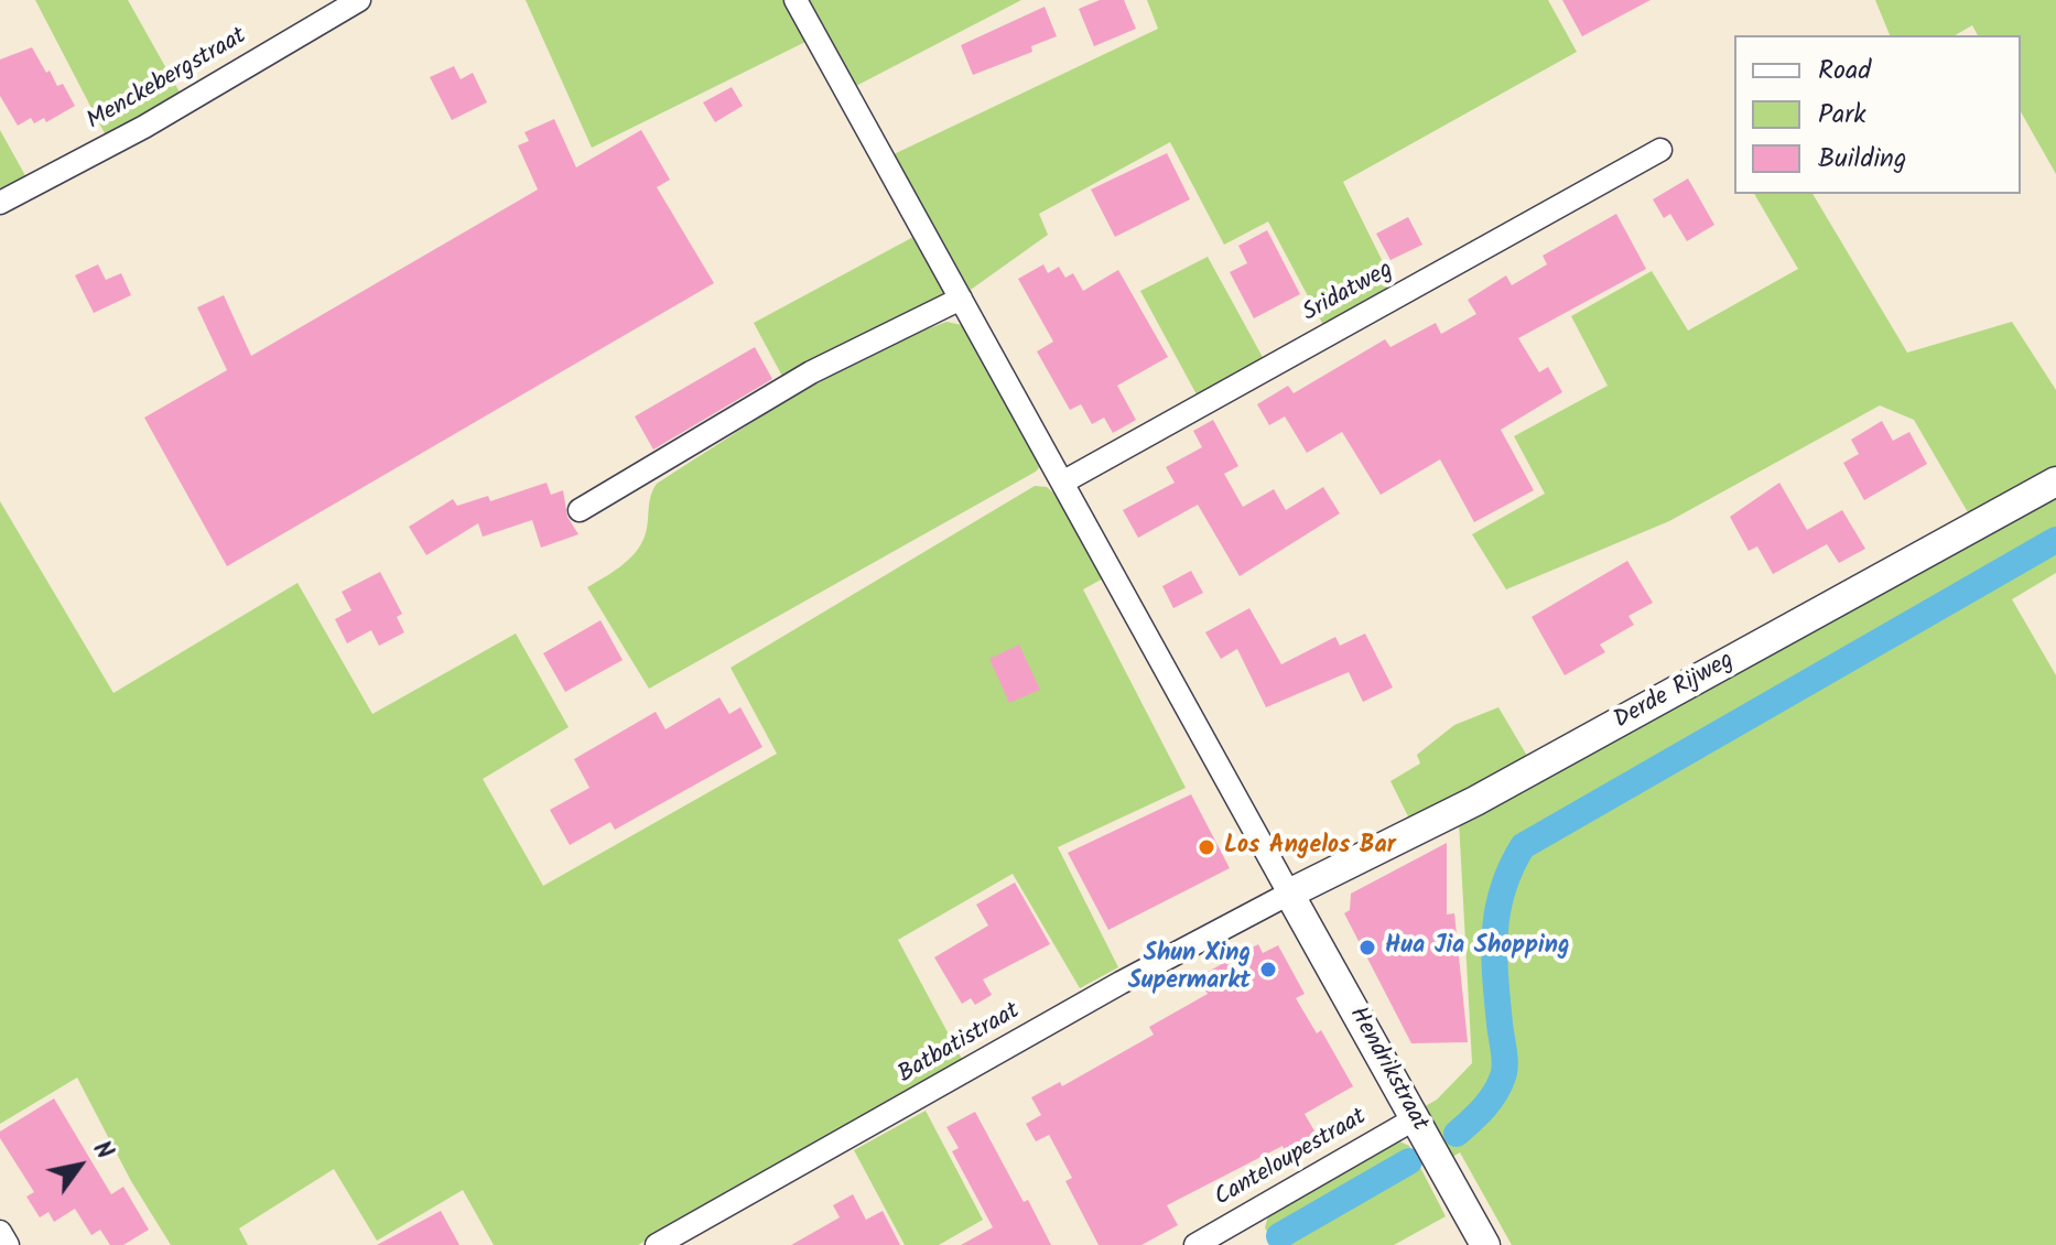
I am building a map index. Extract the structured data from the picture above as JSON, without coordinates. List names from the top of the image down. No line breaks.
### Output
{"streets":{"street":["Menckebergstraat","Sridatweg","Derde Rijweg","Batbatistraat","Hendrikstraat","Canteloupestraat"]},"crossings":[["Derde Rijweg","Batbatistraat"],["Derde Rijweg","Hendrikstraat"],["Batbatistraat","Hendrikstraat"],["Hendrikstraat","Canteloupestraat"]],"places":["Los Angelos Bar","Hua Jia Shopping","Shun Xing Supermarkt"],"legend":["Road","Park","Building"],"north":"top right"}
